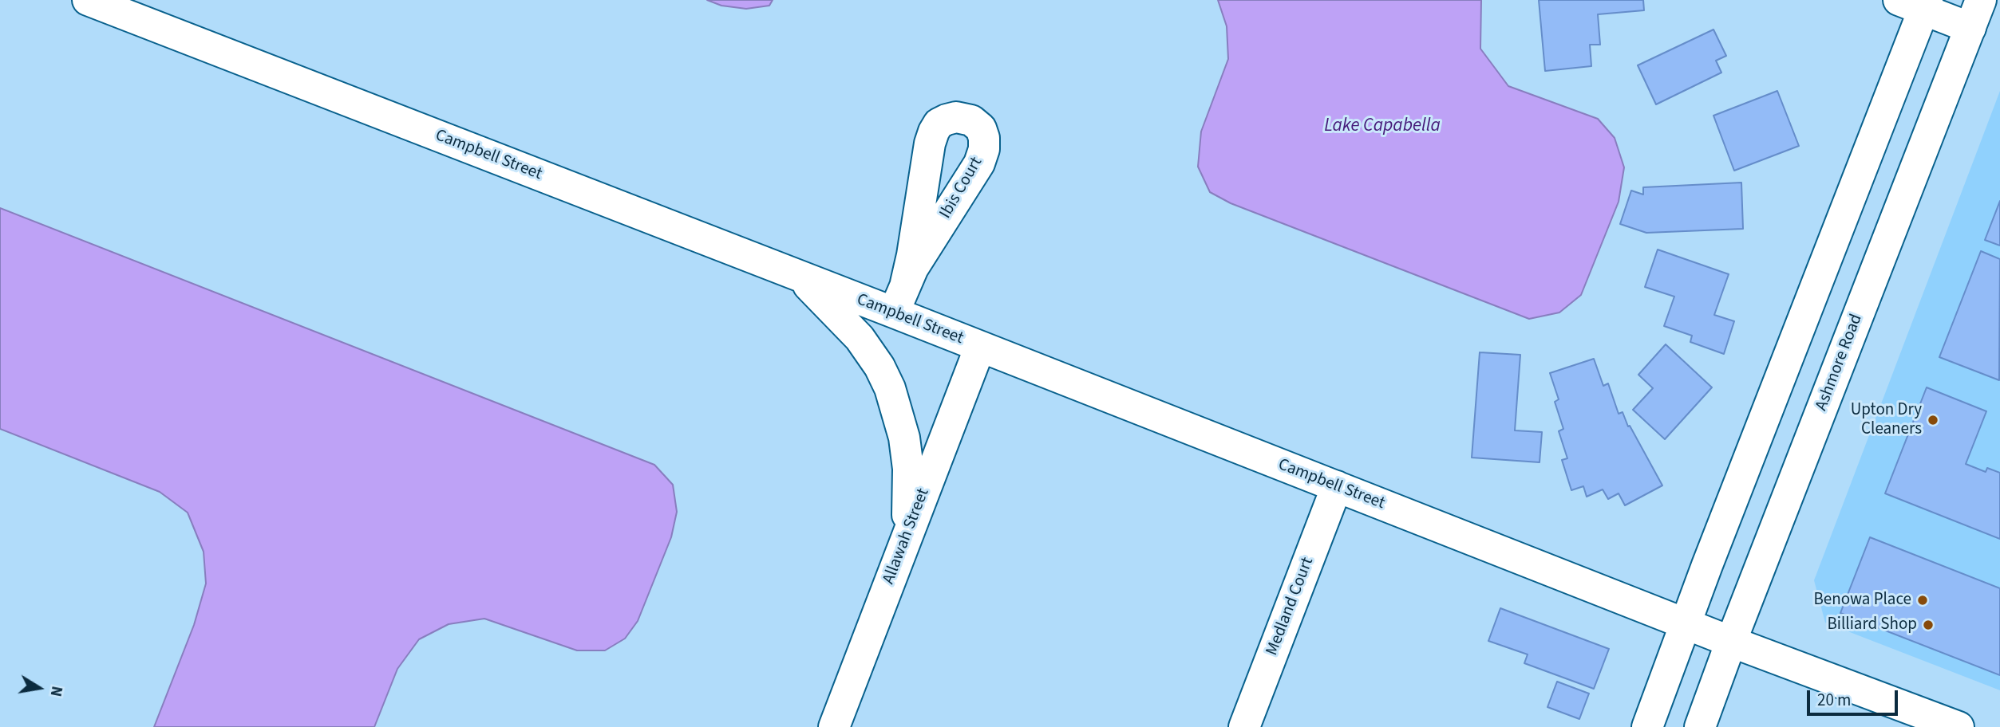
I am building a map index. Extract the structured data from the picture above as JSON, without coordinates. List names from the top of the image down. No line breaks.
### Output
{"streets":{"street":["Campbell Street","Ibis Court","Ashmore Road","Allawah Street","Medland Court"]},"crossings":[["Campbell Street","Ibis Court"],["Campbell Street","Ashmore Road"],["Campbell Street","Allawah Street"],["Campbell Street","Medland Court"]],"water":["Lake Capabella"],"places":["Upton Dry Cleaners","Benowa Place","Billiard Shop"],"scale_bar":"20 m","north":"right"}
